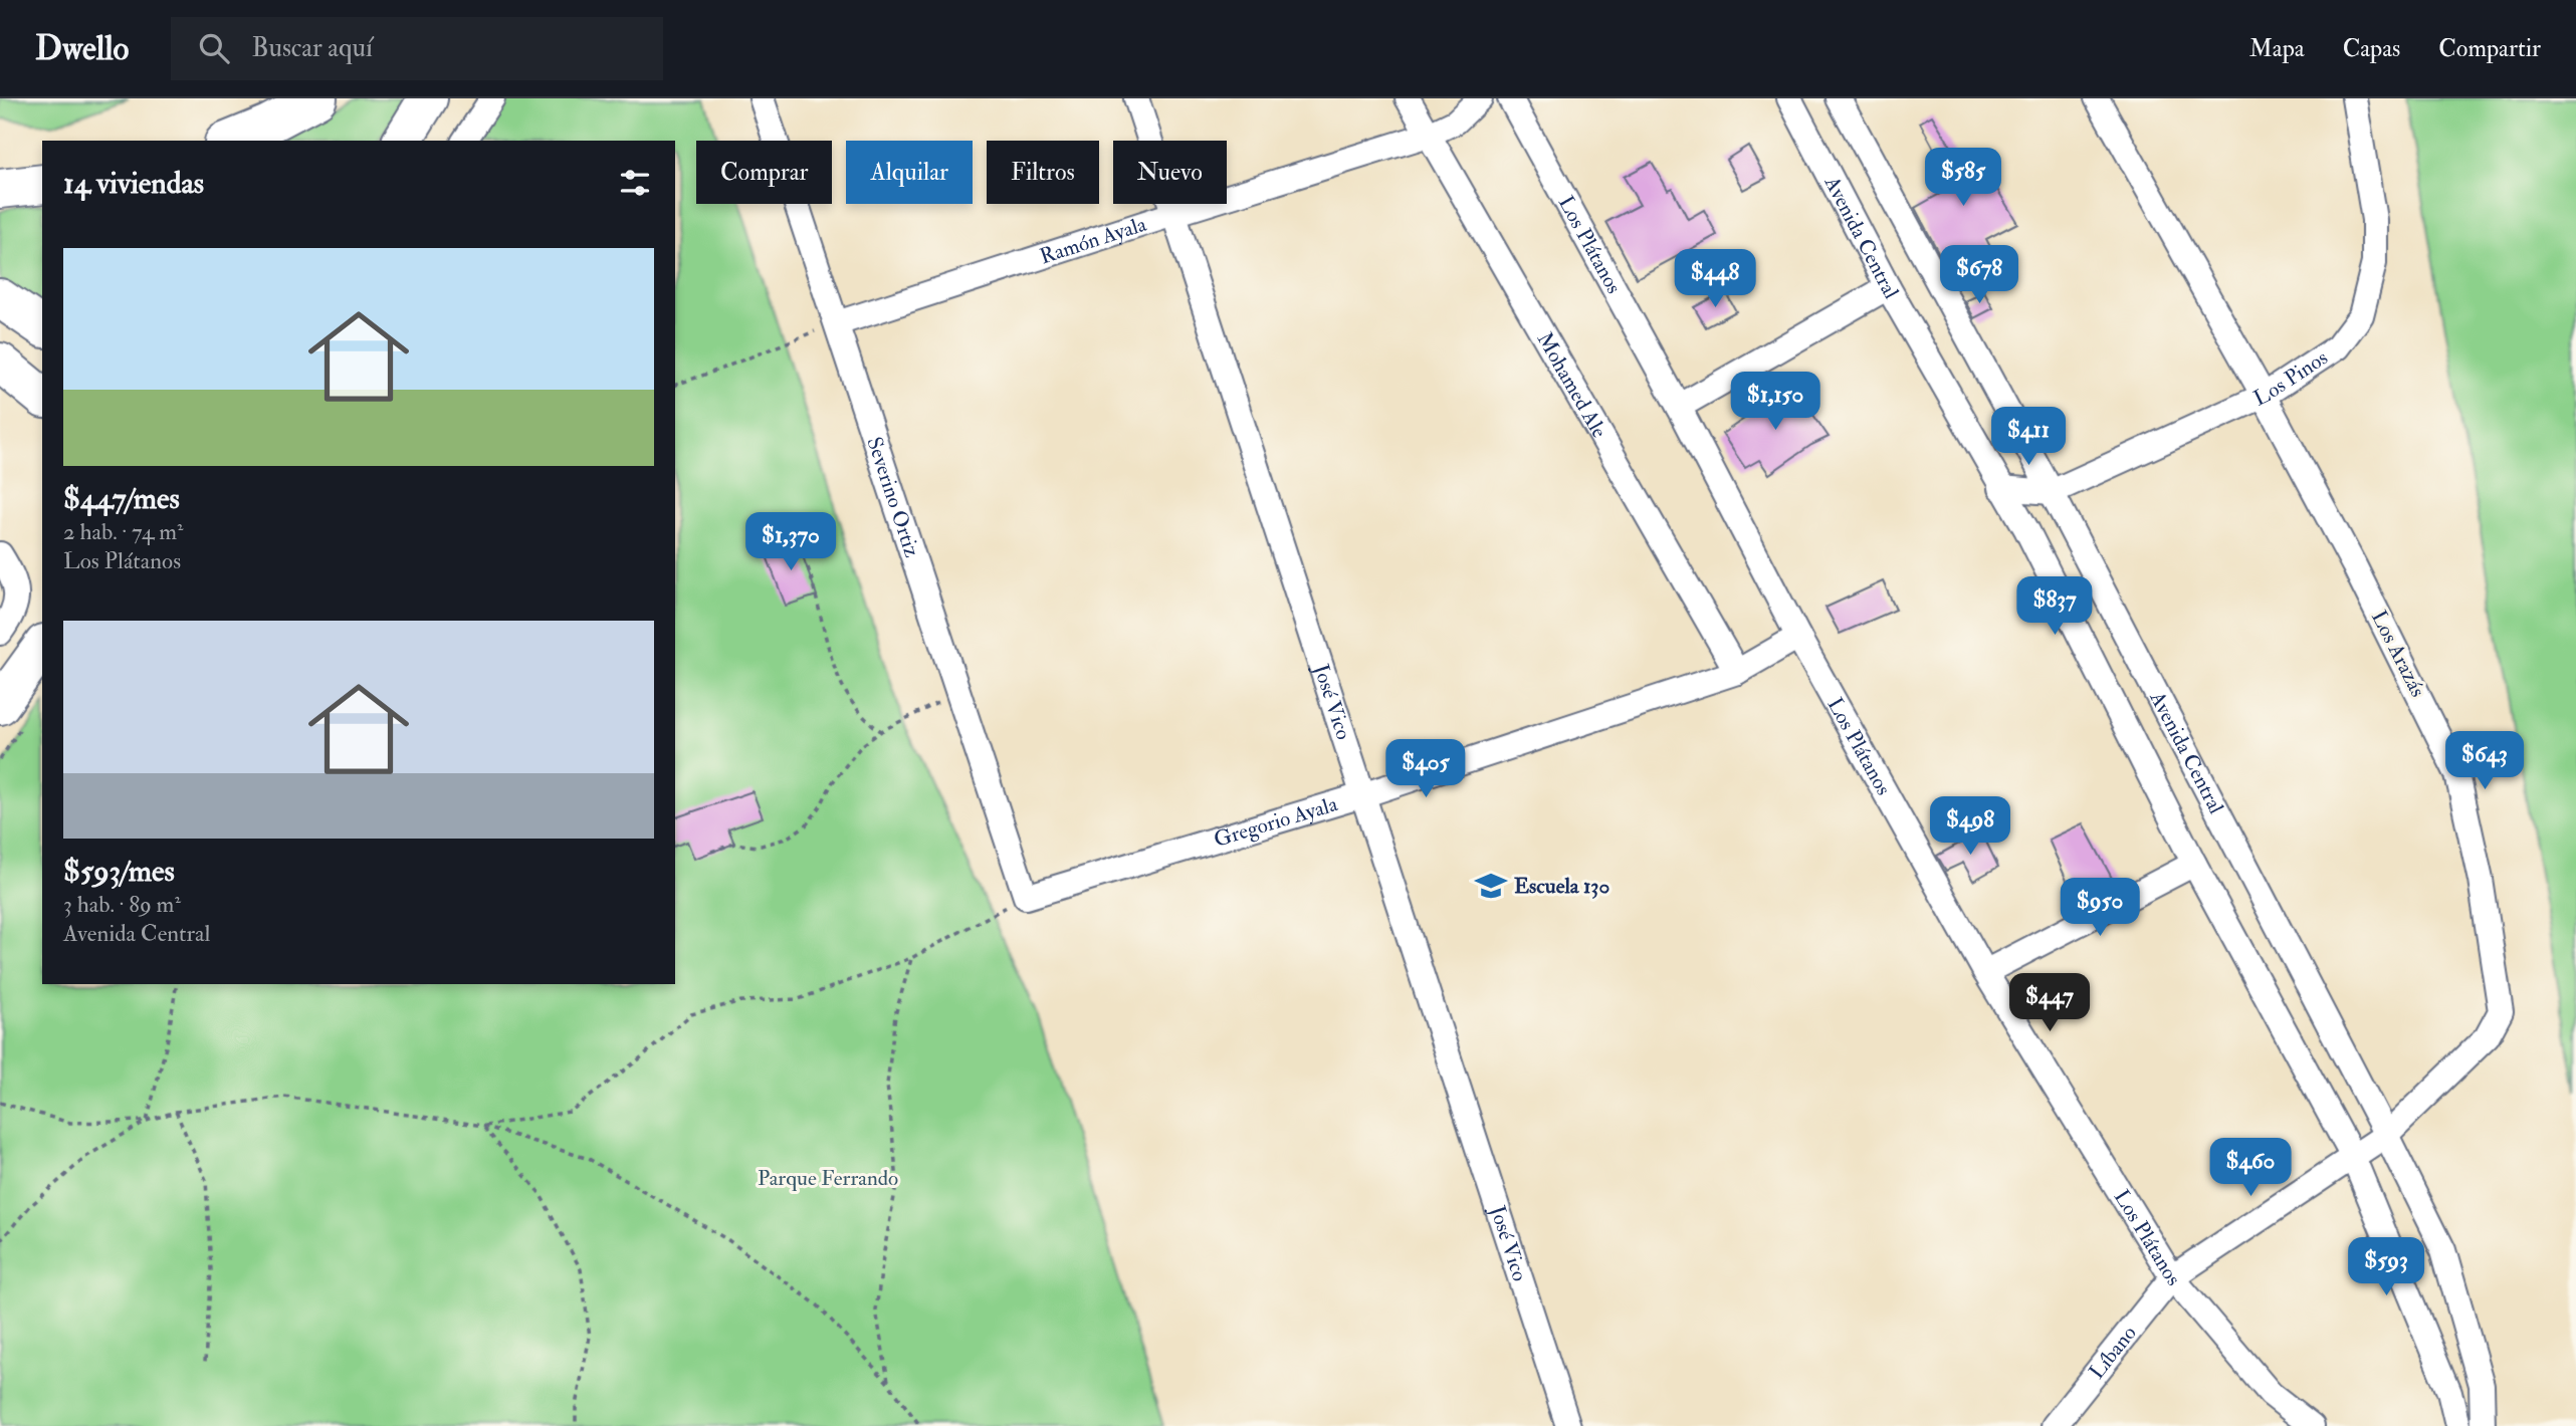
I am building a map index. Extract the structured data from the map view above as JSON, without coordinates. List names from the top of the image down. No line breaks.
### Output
{"streets":{"street":["Avenida Central","Ramón Ayala","Los Plátanos","Los Pinos","Mohamed Ale","Severino Ortiz","Los Arazás","José Vico","Gregorio Ayala","Líbano"]},"crossings":[["Avenida Central","Los Pinos"],["Avenida Central","Los Arazás"],["Ramón Ayala","Mohamed Ale"],["Ramón Ayala","Severino Ortiz"],["Ramón Ayala","José Vico"],["Los Plátanos","Los Arazás"],["Los Plátanos","Gregorio Ayala"],["Los Plátanos","Líbano"],["Los Pinos","Los Arazás"],["Mohamed Ale","Gregorio Ayala"],["Severino Ortiz","Gregorio Ayala"],["Los Arazás","Líbano"],["José Vico","Gregorio Ayala"]],"parks":["Parque Ferrando"],"places":{"school or university":["Escuela 130"]},"page":{"header":"Dwello","search":"Buscar aquí","nav":["Mapa","Capas","Compartir"],"chip":["Comprar","Alquilar","Filtros","Nuevo"],"heading":"14 viviendas","price":["$585","$678","$448","$1,150","$411","$1,370","$837","$643","$405","$498","$950","$447","$460","$593"],"list":[{"name":"$447/mes","note":"2 hab. · 74 m² · Los Plátanos"},{"name":"$593/mes","note":"3 hab. · 89 m² · Avenida Central"}]}}
